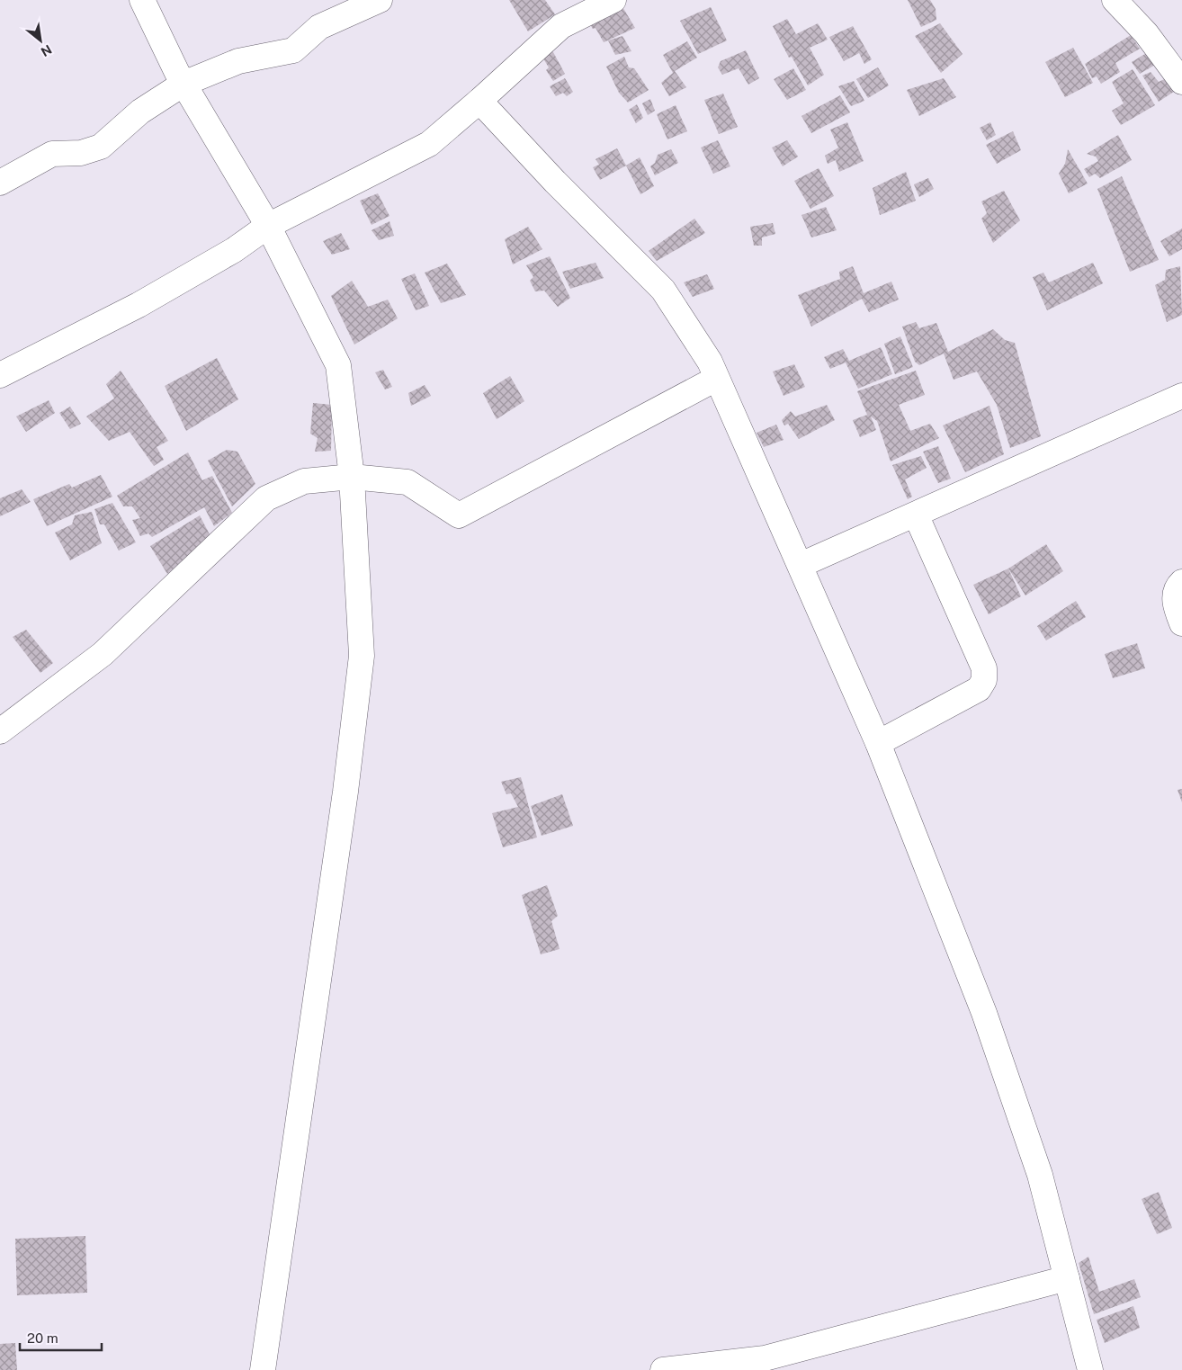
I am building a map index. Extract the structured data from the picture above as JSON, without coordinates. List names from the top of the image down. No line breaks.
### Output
{"scale_bar":"20 m","north":"bottom right"}
